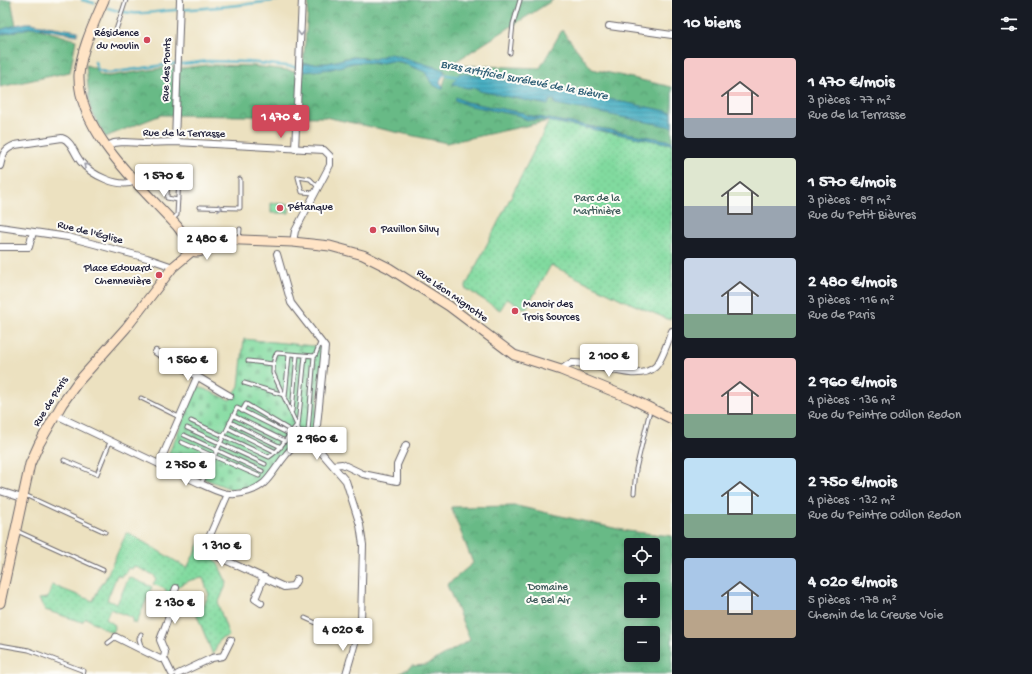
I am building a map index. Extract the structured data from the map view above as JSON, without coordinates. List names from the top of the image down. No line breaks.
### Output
{"streets":{"street":["Rue des Ponts","Rue de la Terrasse","Rue de l'Église","Rue Léon Mignotte","Rue de Paris"]},"crossings":[["Rue des Ponts","Rue de la Terrasse"],["Rue de la Terrasse","Rue Léon Mignotte"],["Rue de l'Église","Rue de Paris"],["Rue Léon Mignotte","Rue de Paris"]],"water":["Bras artificiel surélevé de la Bièvre"],"parks":["Parc de la Martinière","Domaine de Bel Air"],"places":["Résidence du Moulin","Pétanque","Pavillon Silvy","Place Edouard Chennevière","Manoir des Trois Sources"],"page":{"heading":"10 biens","list":[{"name":"1 470 €/mois","note":"3 pièces · 77 m² · Rue de la Terrasse"},{"name":"1 570 €/mois","note":"3 pièces · 89 m² · Rue du Petit Bièvres"},{"name":"2 480 €/mois","note":"3 pièces · 116 m² · Rue de Paris"},{"name":"2 960 €/mois","note":"4 pièces · 136 m² · Rue du Peintre Odilon Redon"},{"name":"2 750 €/mois","note":"4 pièces · 132 m² · Rue du Peintre Odilon Redon"},{"name":"4 020 €/mois","note":"5 pièces · 178 m² · Chemin de la Creuse Voie"}],"price":["1 470 €","1 570 €","2 480 €","2 100 €","1 560 €","2 960 €","2 750 €","1 310 €","2 130 €","4 020 €"],"map_buttons":["+","−"]}}
